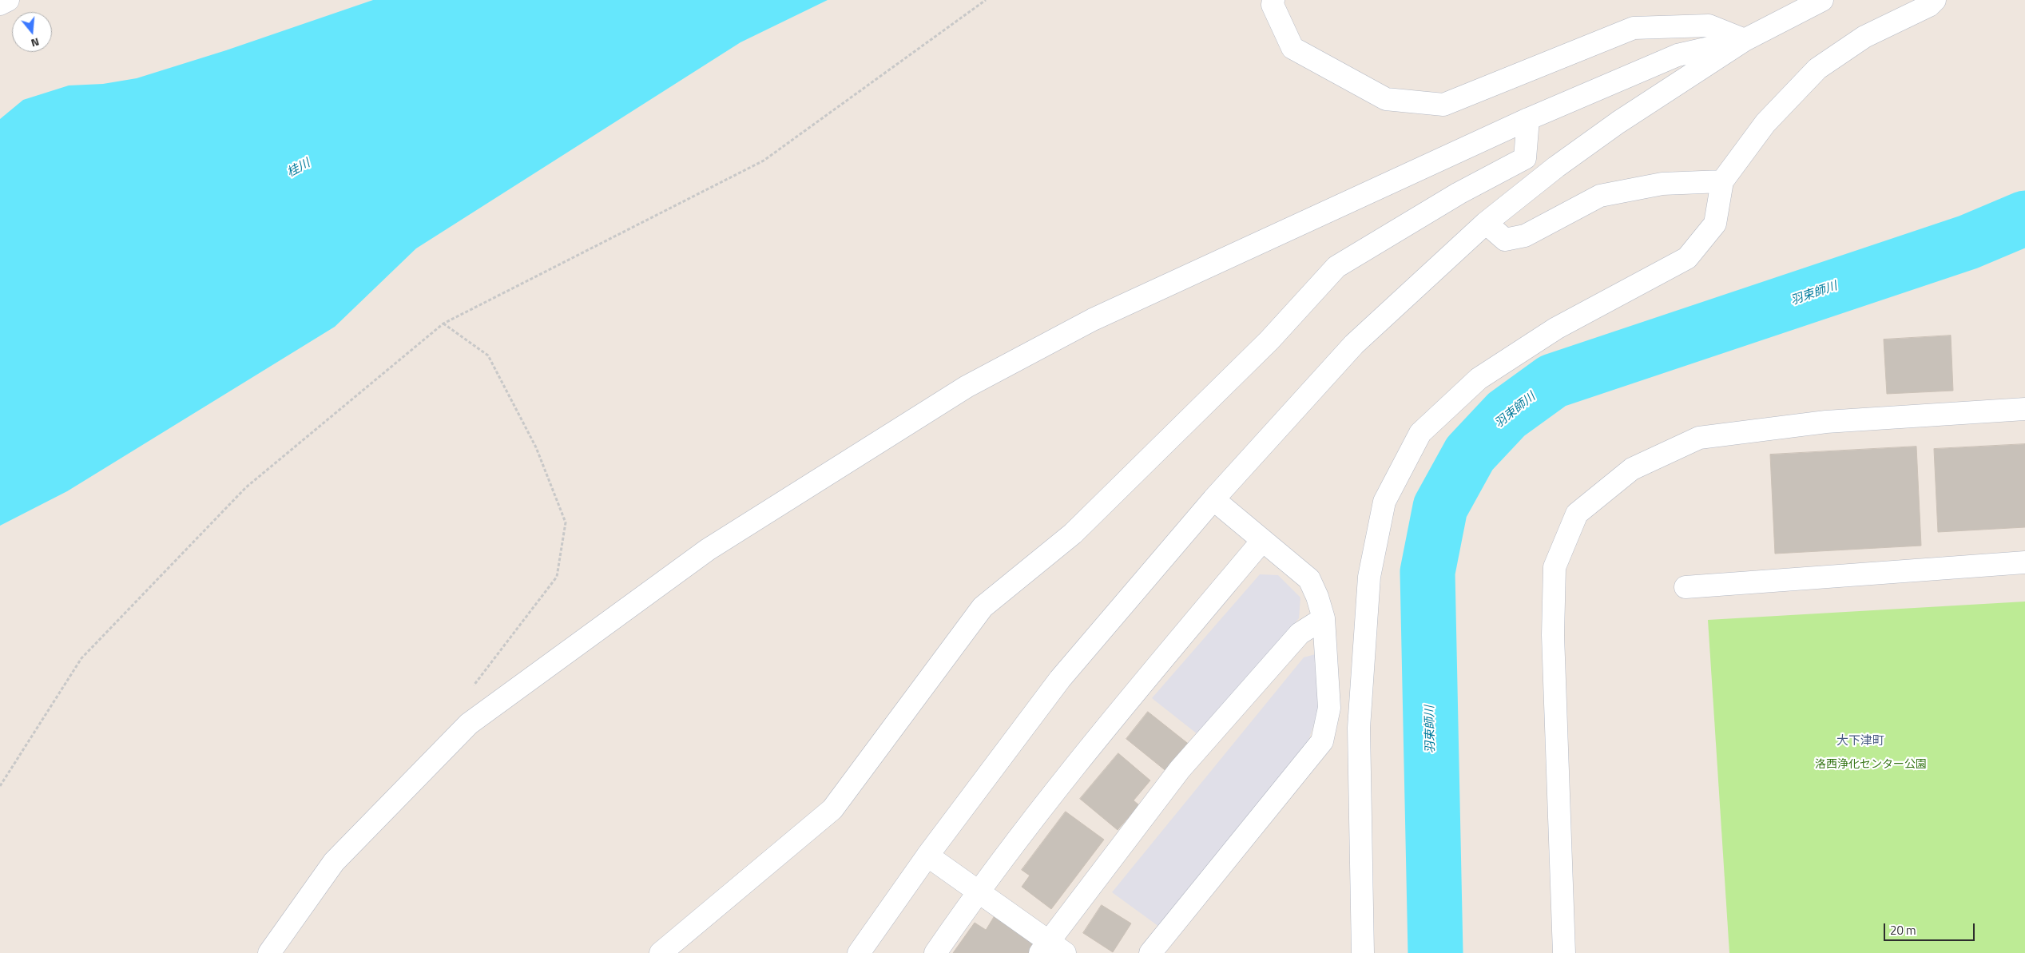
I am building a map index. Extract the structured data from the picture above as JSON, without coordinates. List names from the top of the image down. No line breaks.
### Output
{"districts":["大下津町"],"water":["桂川","羽束師川"],"parks":["洛西浄化センター公園"],"scale_bar":"20 m","north":"bottom"}
